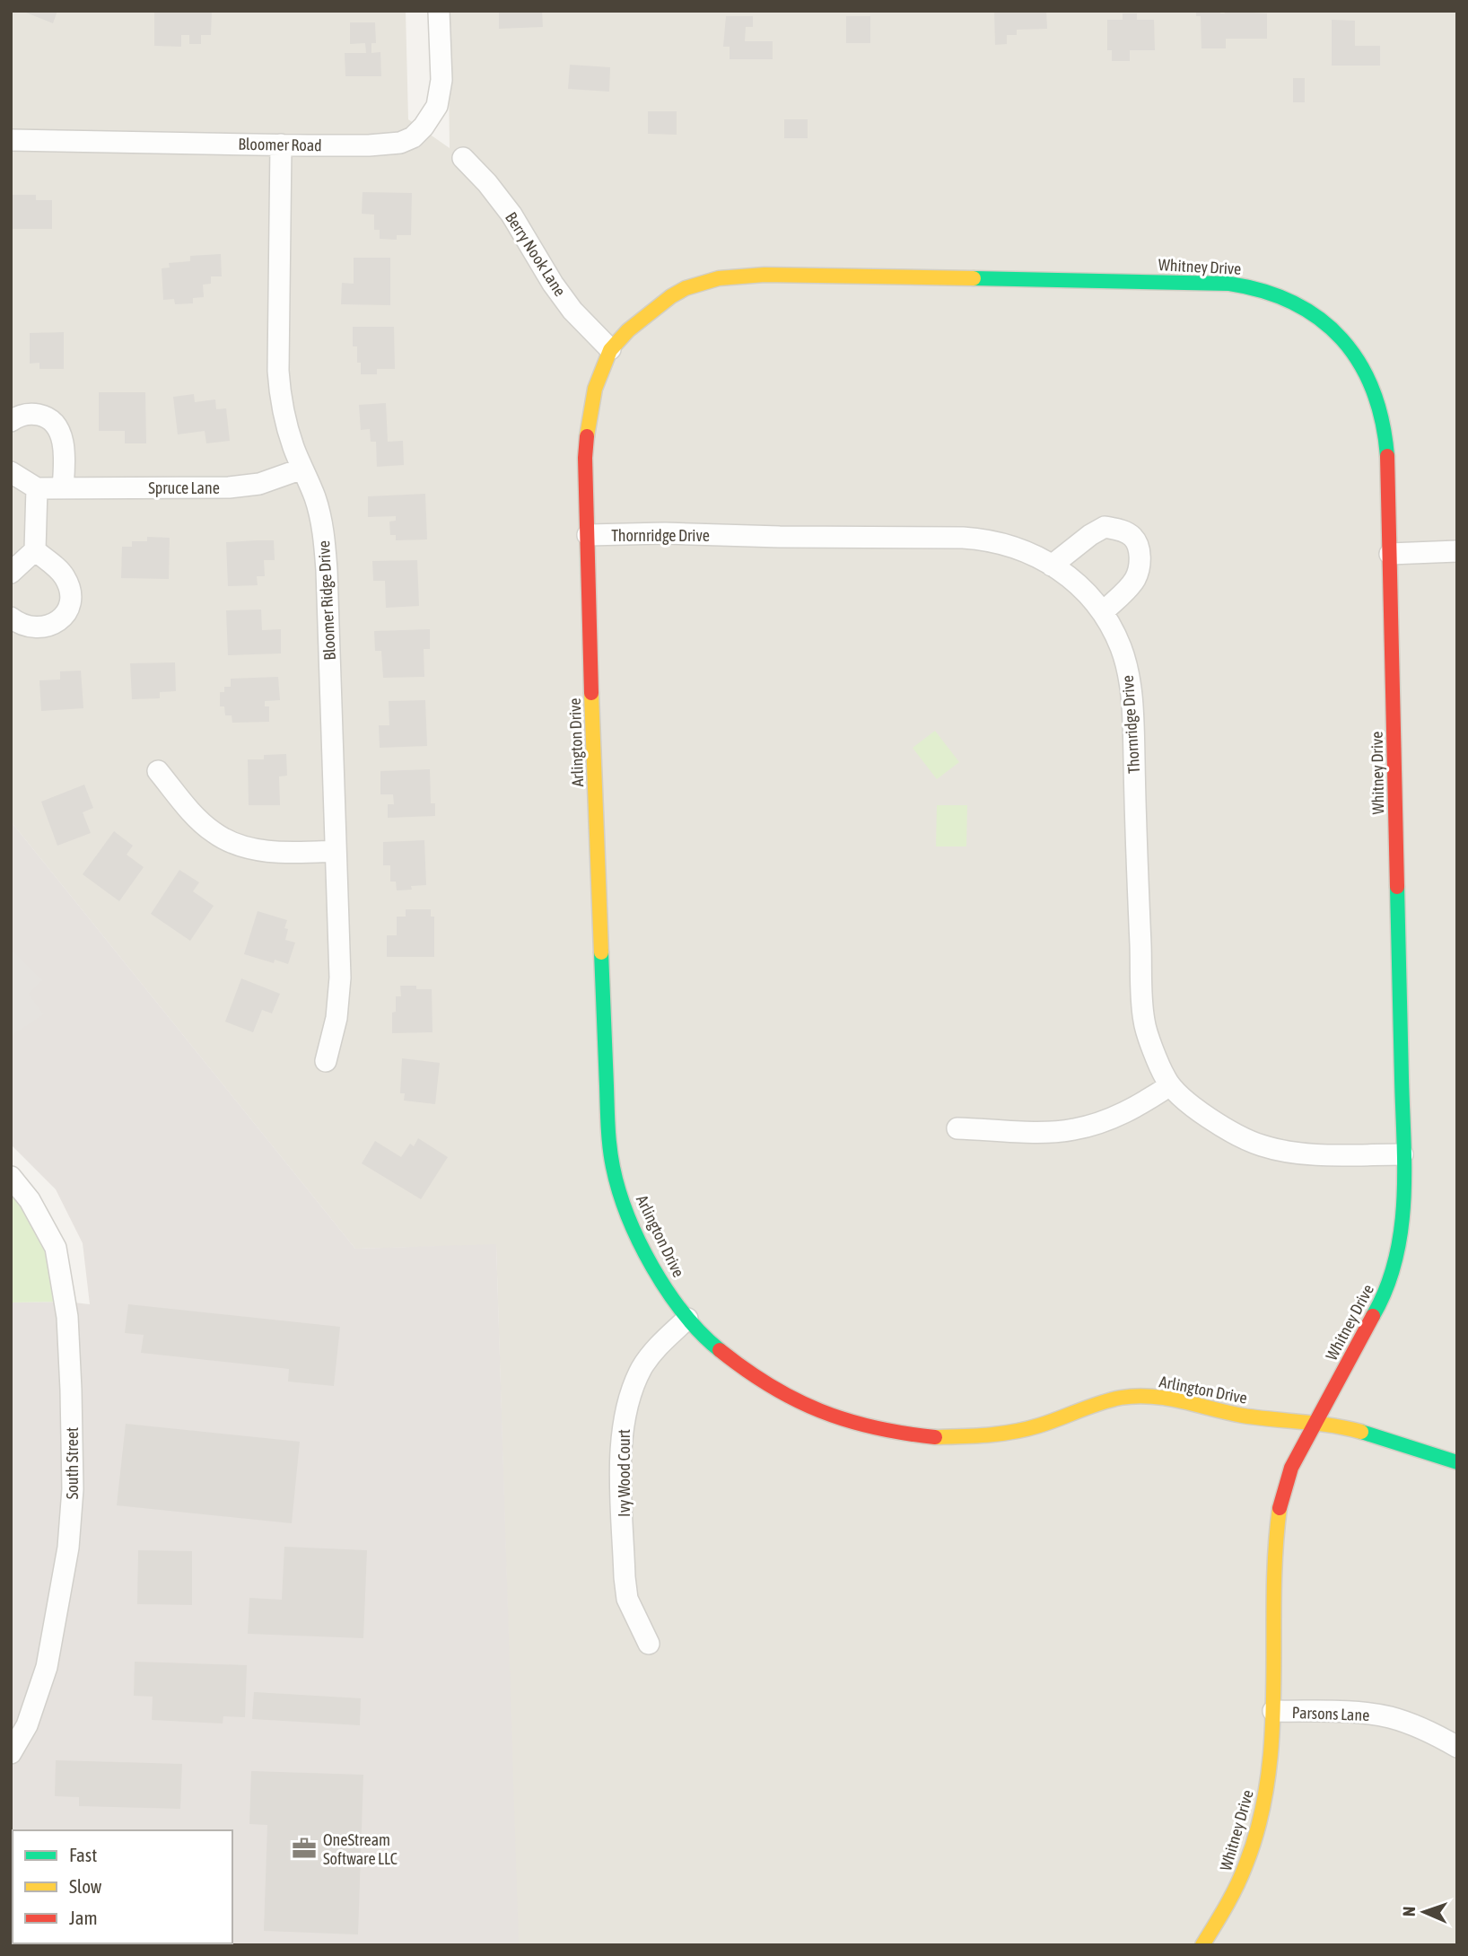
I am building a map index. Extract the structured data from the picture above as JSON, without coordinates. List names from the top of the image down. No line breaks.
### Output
{"streets":{"street":["Bloomer Road","Berry Nook Lane","Whitney Drive","Spruce Lane","Thornridge Drive","Bloomer Ridge Drive","Arlington Drive","South Street","Ivy Wood Court","Parsons Lane"]},"crossings":[["Bloomer Road","Bloomer Ridge Drive"],["Berry Nook Lane","Whitney Drive"],["Berry Nook Lane","Arlington Drive"],["Whitney Drive","Thornridge Drive"],["Whitney Drive","Arlington Drive"],["Whitney Drive","Parsons Lane"],["Spruce Lane","Bloomer Ridge Drive"],["Thornridge Drive","Arlington Drive"],["Arlington Drive","Ivy Wood Court"]],"places":{"office":["OneStream Software LLC"]},"legend":["Fast","Slow","Jam"],"north":"left"}
